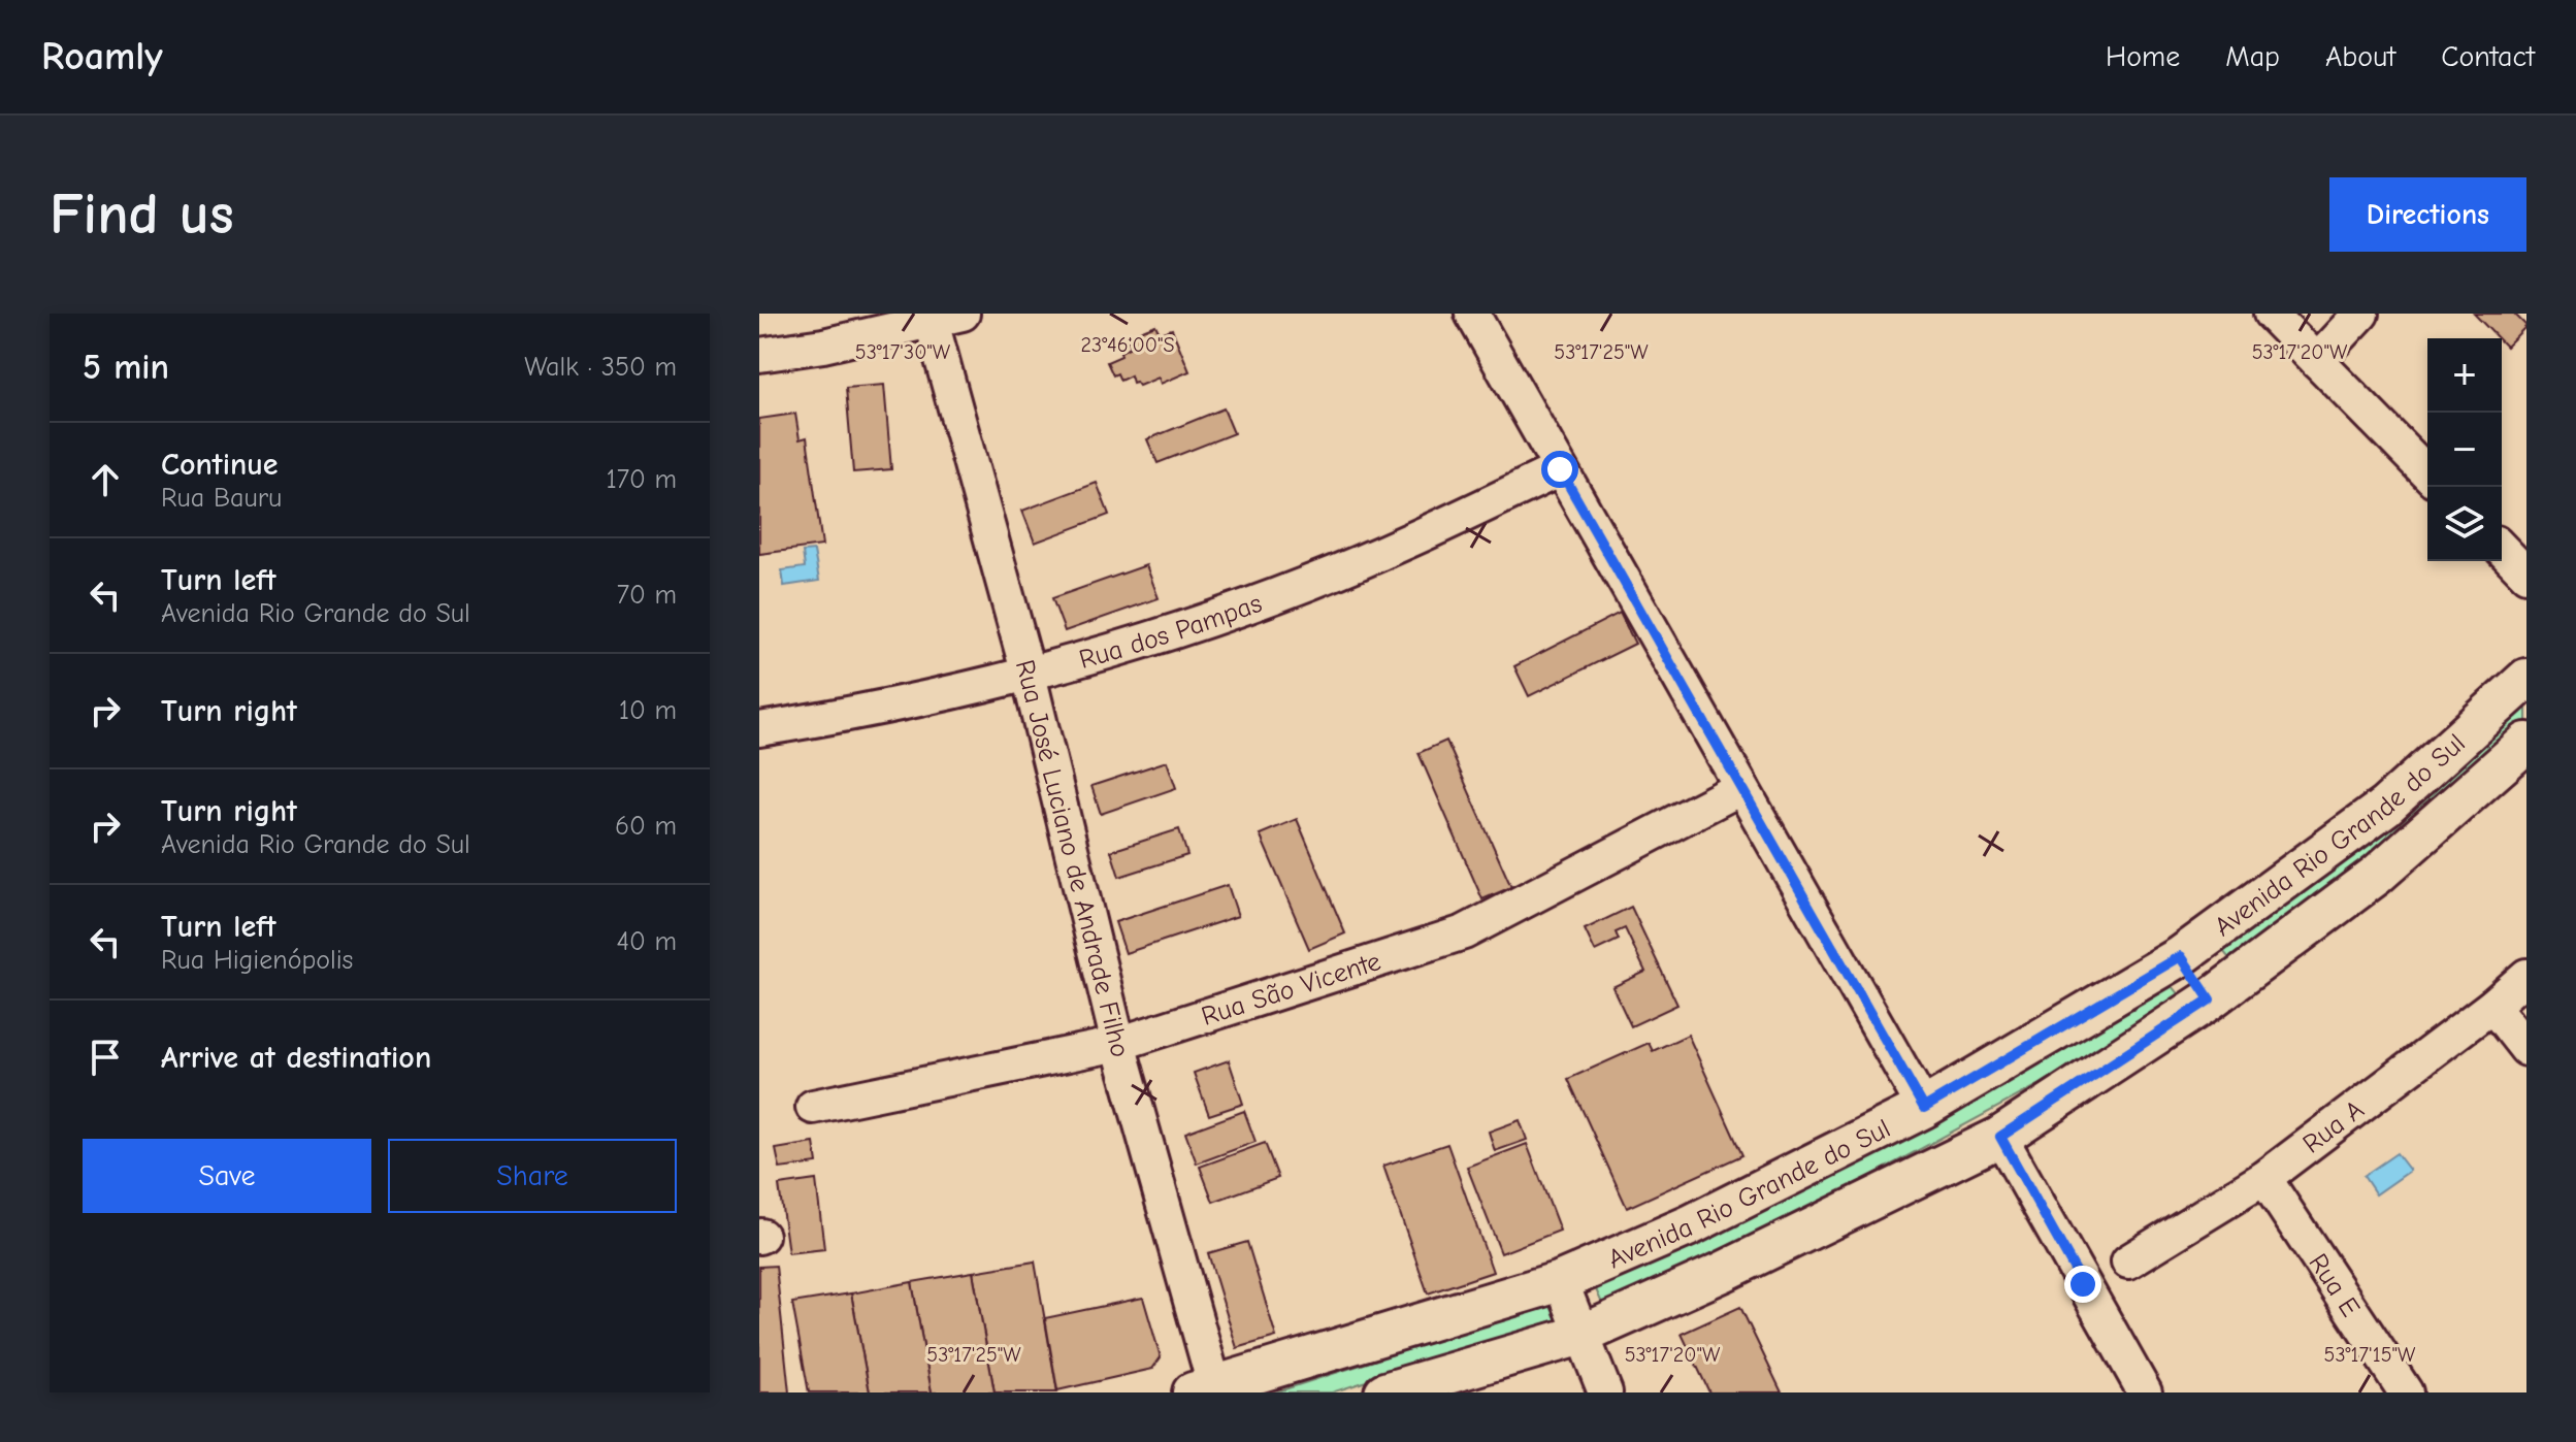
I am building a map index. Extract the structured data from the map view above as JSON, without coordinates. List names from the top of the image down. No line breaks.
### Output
{"streets":{"street":["Rua dos Pampas","Avenida Rio Grande do Sul","Rua José Luciano de Andrade Filho","Rua São Vicente","Rua A","Rua E"]},"crossings":[["Rua dos Pampas","Rua José Luciano de Andrade Filho"],["Avenida Rio Grande do Sul","Rua José Luciano de Andrade Filho"],["Rua José Luciano de Andrade Filho","Rua São Vicente"],["Rua A","Rua E"]],"page":{"header":"Roamly","nav":["Home","Map","About","Contact"],"buttons":["Directions",["Save","Share"]],"title":"Find us","heading":["5 min","Walk · 350 m"],"map_buttons":["+","−"],"list":[["Continue","Rua Bauru","170 m"],["Turn left","Avenida Rio Grande do Sul","70 m"],["Turn right","10 m"],["Turn right","Avenida Rio Grande do Sul","60 m"],["Turn left","Rua Higienópolis","40 m"],"Arrive at destination"]},"coordinates":["23°46'00\"S","53°17'25\"W","53°17'20\"W","53°17'30\"W","53°17'15\"W"]}
